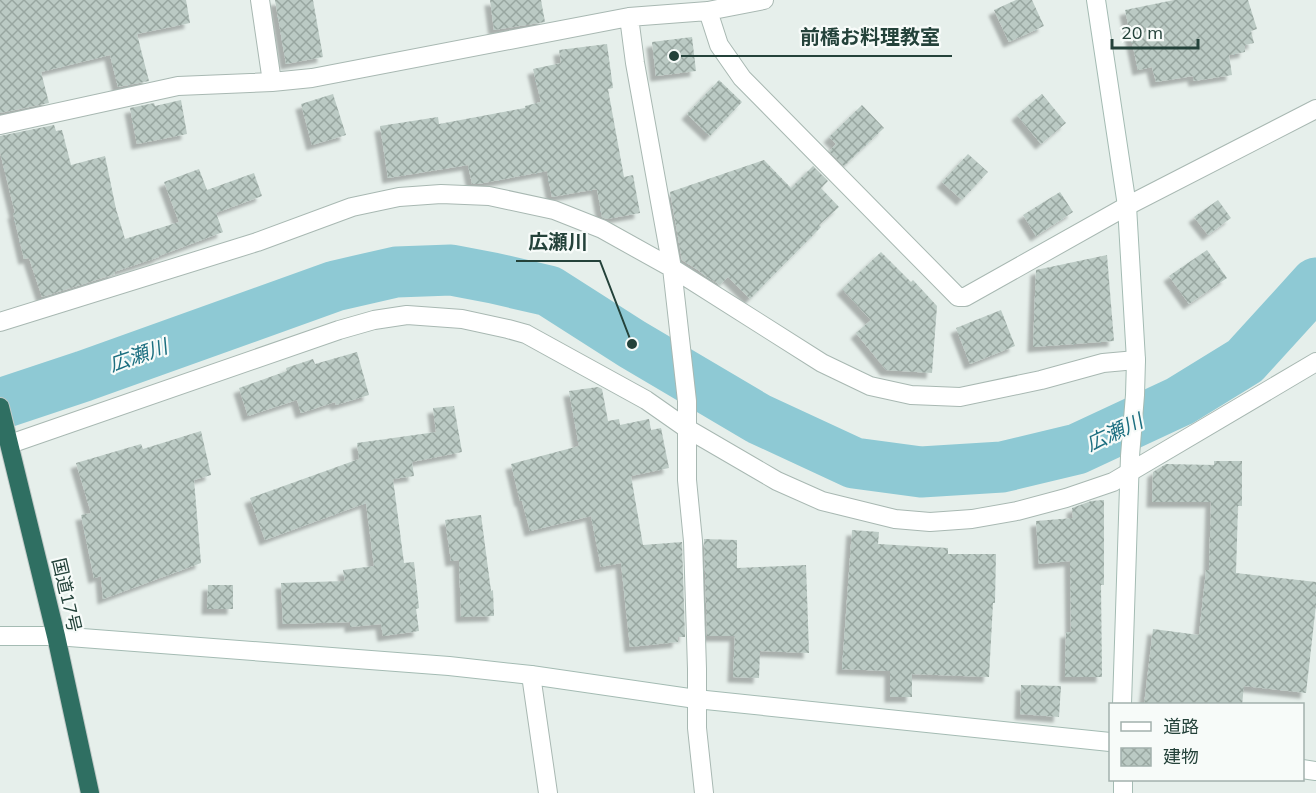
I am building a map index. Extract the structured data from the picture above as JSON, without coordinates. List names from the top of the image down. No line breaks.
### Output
{"streets":{"highway":["国道17号"]},"water":["広瀬川"],"places":["前橋お料理教室","広瀬川"],"legend":["道路","建物"],"scale_bar":"20 m"}
